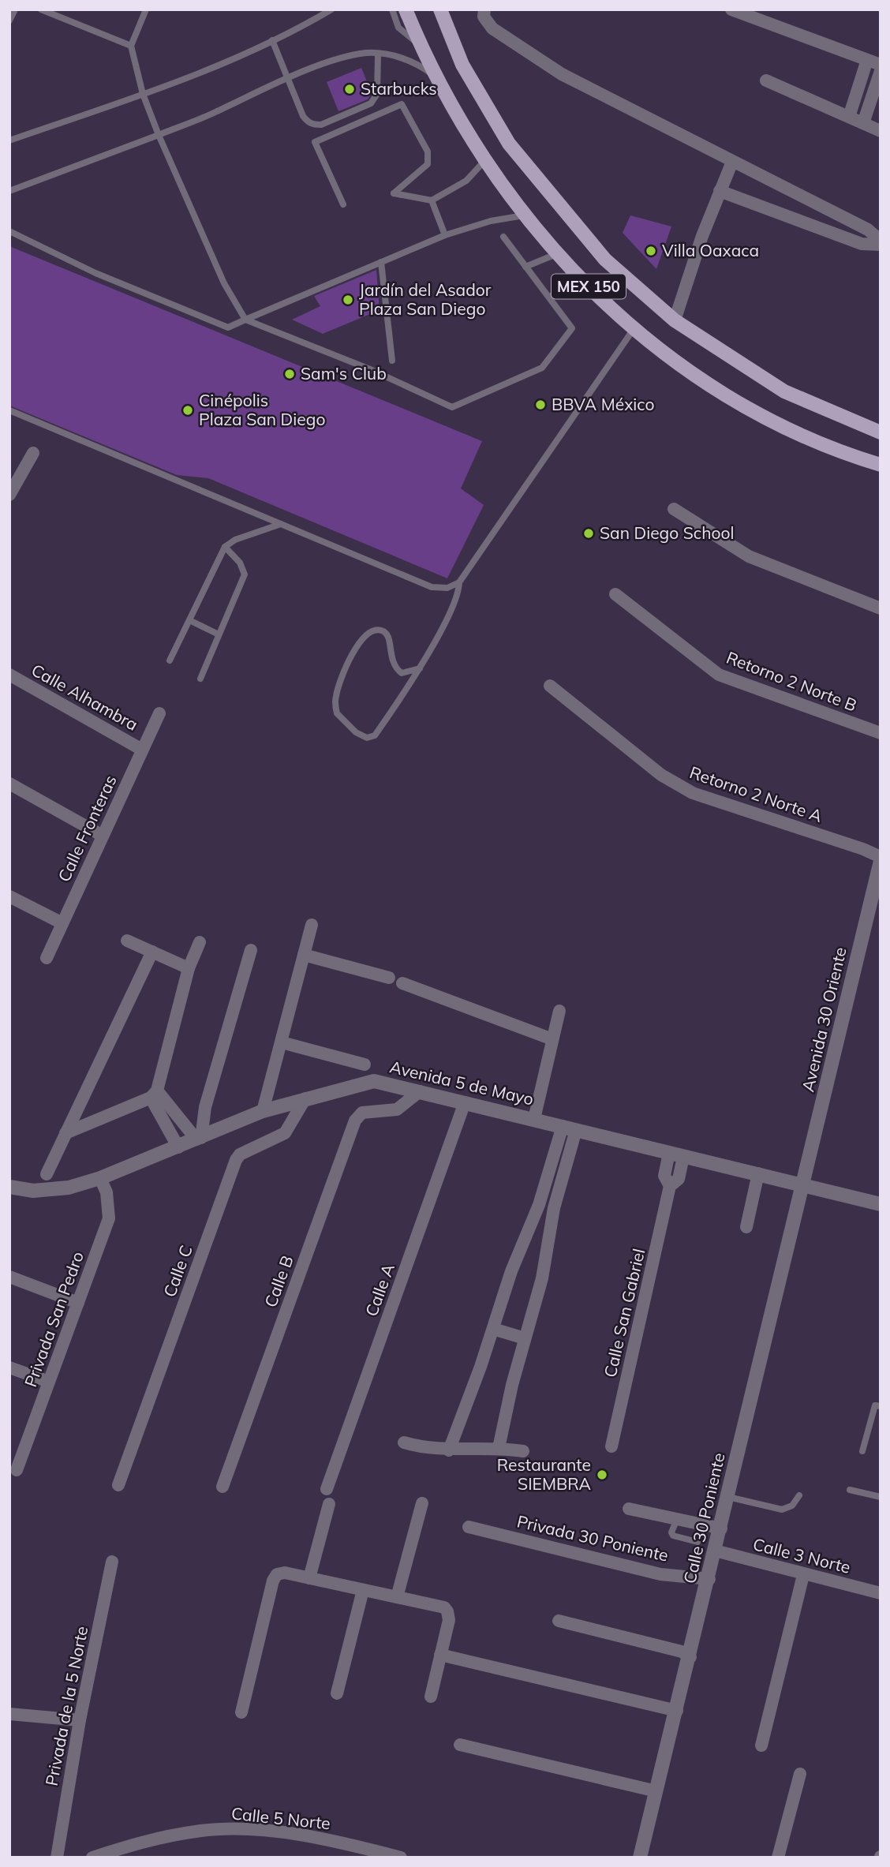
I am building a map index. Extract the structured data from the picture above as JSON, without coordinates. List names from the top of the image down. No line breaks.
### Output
{"streets":{"main road":["MEX 150"],"street":["Retorno 2 Norte B","Calle Alhambra","Retorno 2 Norte A","Calle Fronteras","Avenida 30 Oriente","Avenida 5 de Mayo","Calle C","Calle B","Calle A","Calle San Gabriel","Privada San Pedro","Calle 30 Poniente","Privada 30 Poniente","Calle 3 Norte","Privada de la 5 Norte","Calle 5 Norte"]},"crossings":[["Calle Alhambra","Calle Fronteras"],["Retorno 2 Norte A","Avenida 30 Oriente"],["Avenida 30 Oriente","Avenida 5 de Mayo"],["Avenida 30 Oriente","Calle 30 Poniente"],["Avenida 5 de Mayo","Calle C"],["Avenida 5 de Mayo","Calle B"],["Avenida 5 de Mayo","Calle A"],["Avenida 5 de Mayo","Calle San Gabriel"],["Avenida 5 de Mayo","Privada San Pedro"],["Avenida 5 de Mayo","Calle 30 Poniente"],["Calle 30 Poniente","Privada 30 Poniente"],["Calle 30 Poniente","Calle 3 Norte"]],"places":["Starbucks","Villa Oaxaca","Jardín del Asador Plaza San Diego","Sam's Club","BBVA México","Cinépolis Plaza San Diego","San Diego School","Restaurante SIEMBRA"]}
